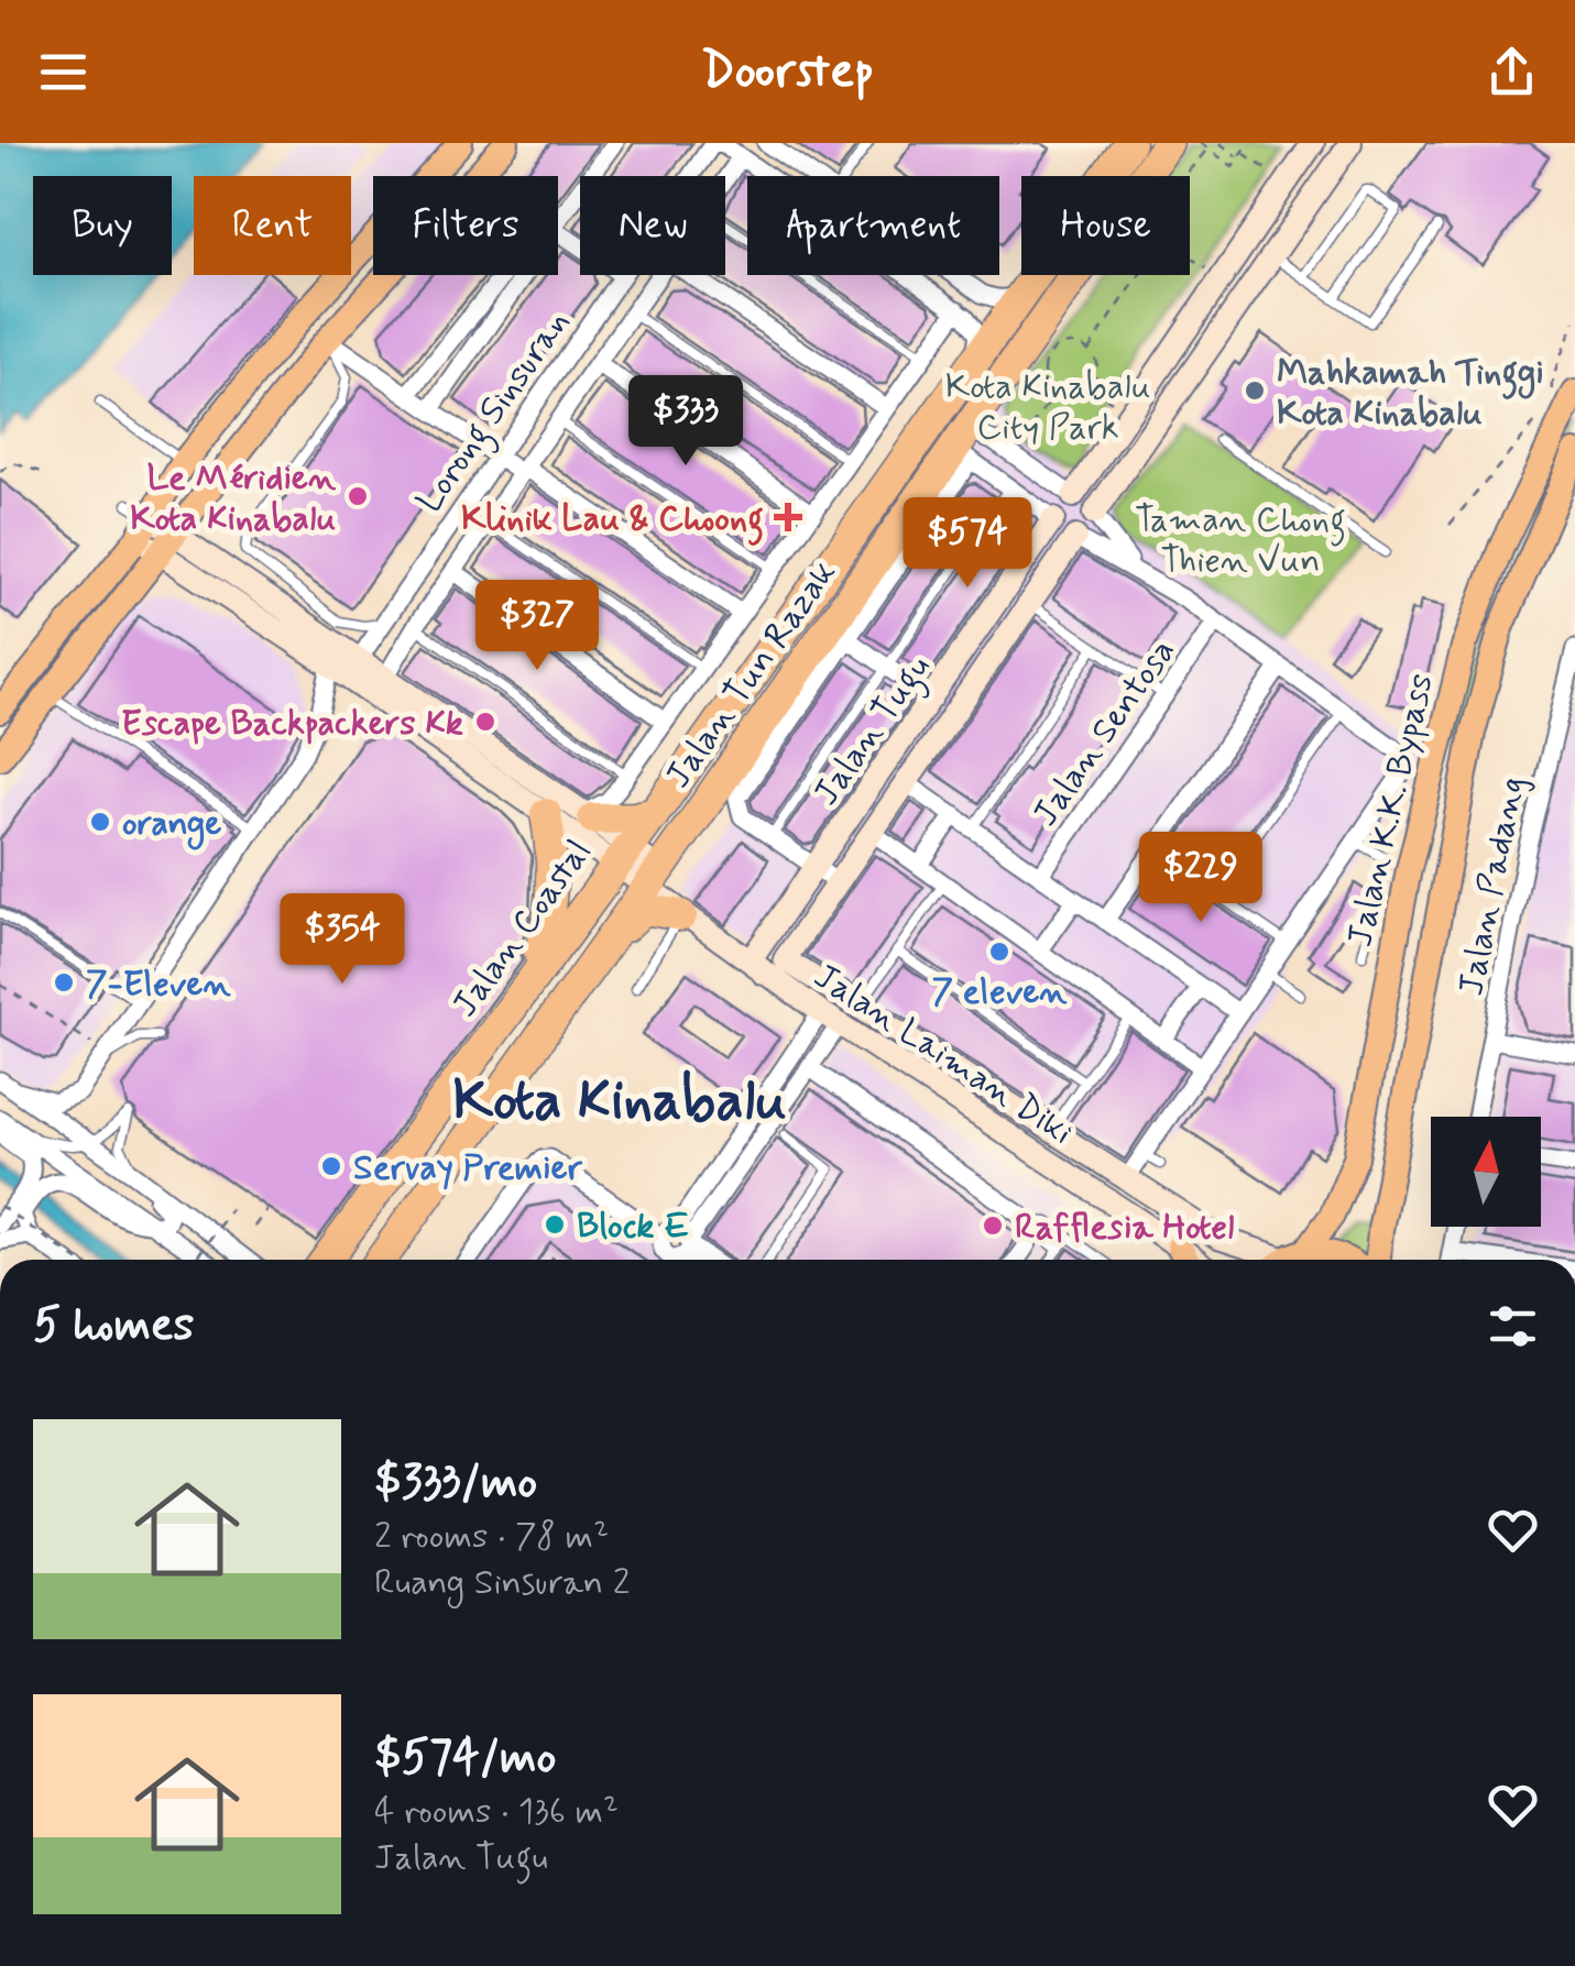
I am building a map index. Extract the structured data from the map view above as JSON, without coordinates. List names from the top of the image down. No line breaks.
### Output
{"streets":{"highway":["Jalan Tun Razak","Jalan Coastal"],"main road":["Jalan K.K. Bypass"],"street":["Lorong Sinsuran","Jalan Tugu","Jalan Sentosa","Jalan Padang","Jalan Laiman Diki"]},"crossings":[["Jalan Tun Razak","Jalan Coastal"],["Jalan Tun Razak","Jalan Laiman Diki"],["Jalan Tugu","Jalan Laiman Diki"],["Jalan K.K. Bypass","Jalan Laiman Diki"],["Jalan Coastal","Jalan Laiman Diki"]],"districts":["Kota Kinabalu"],"parks":["Kota Kinabalu City Park","Taman Chong Thien Vun"],"places":{"other":["Mahkamah Tinggi Kota Kinabalu","Le Méridien Kota Kinabalu","Escape Backpackers Kk","orange","7 eleven","7-Eleven","Servay Premier","Block E","Rafflesia Hotel"],"health":["Klinik Lau & Choong"]},"north":"top","page":{"header":"Doorstep","chip":["Buy","Rent","Filters","New","Apartment","House"],"price":["$333","$574","$327","$229","$354"],"heading":"5 homes","list":[{"name":"$333/mo","note":"2 rooms · 78 m² · Ruang Sinsuran 2"},{"name":"$574/mo","note":"4 rooms · 136 m² · Jalan Tugu"}]}}
